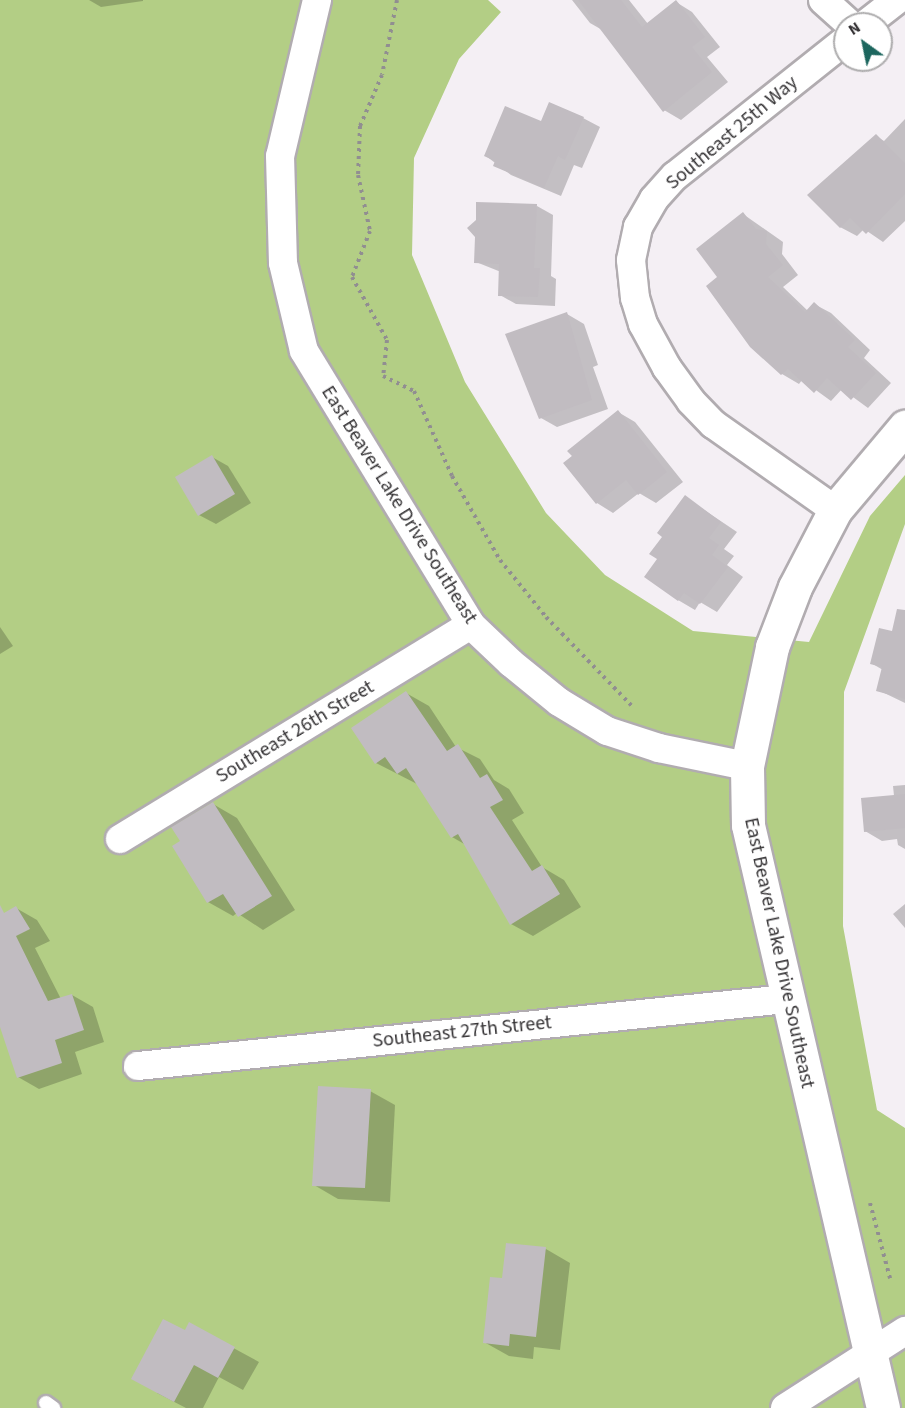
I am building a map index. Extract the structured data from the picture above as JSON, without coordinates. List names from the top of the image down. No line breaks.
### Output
{"streets":{"street":["Southeast 25th Way","East Beaver Lake Drive Southeast","Southeast 26th Street","Southeast 27th Street"]},"crossings":[["East Beaver Lake Drive Southeast","Southeast 26th Street"],["East Beaver Lake Drive Southeast","Southeast 27th Street"]],"north":"top left"}
